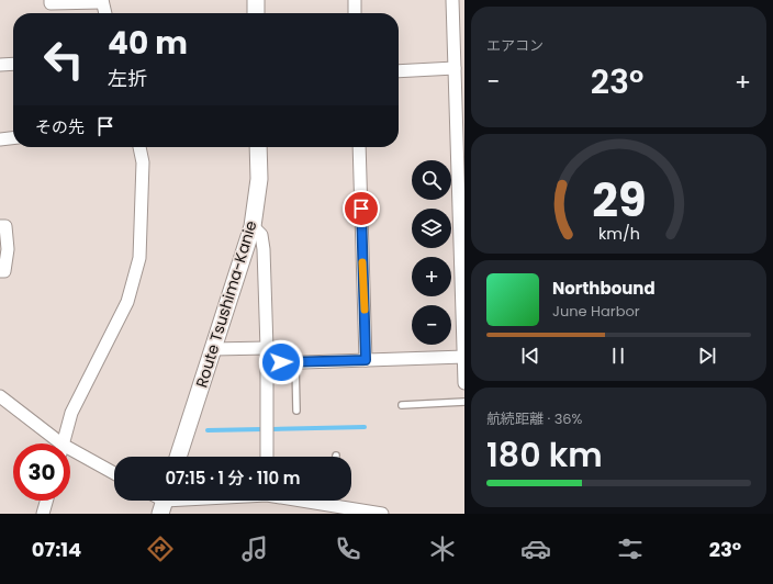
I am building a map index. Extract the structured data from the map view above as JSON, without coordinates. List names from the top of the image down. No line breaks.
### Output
{"streets":{"main road":["Route Tsushima-Kanie"]},"page":{"tile":["エアコン",["航続距離 · 36%","180 km"]],"turn":["40 m","左折"],"heat":["−","23°","+"],"then":"その先","map_buttons":["+","−"],"song":["Northbound","June Harbor"],"limit":"30","trip":"07:15 · 1 分 · 110 m","tabs":["07:14","23°"],"gauge":["29","km/h"]}}
